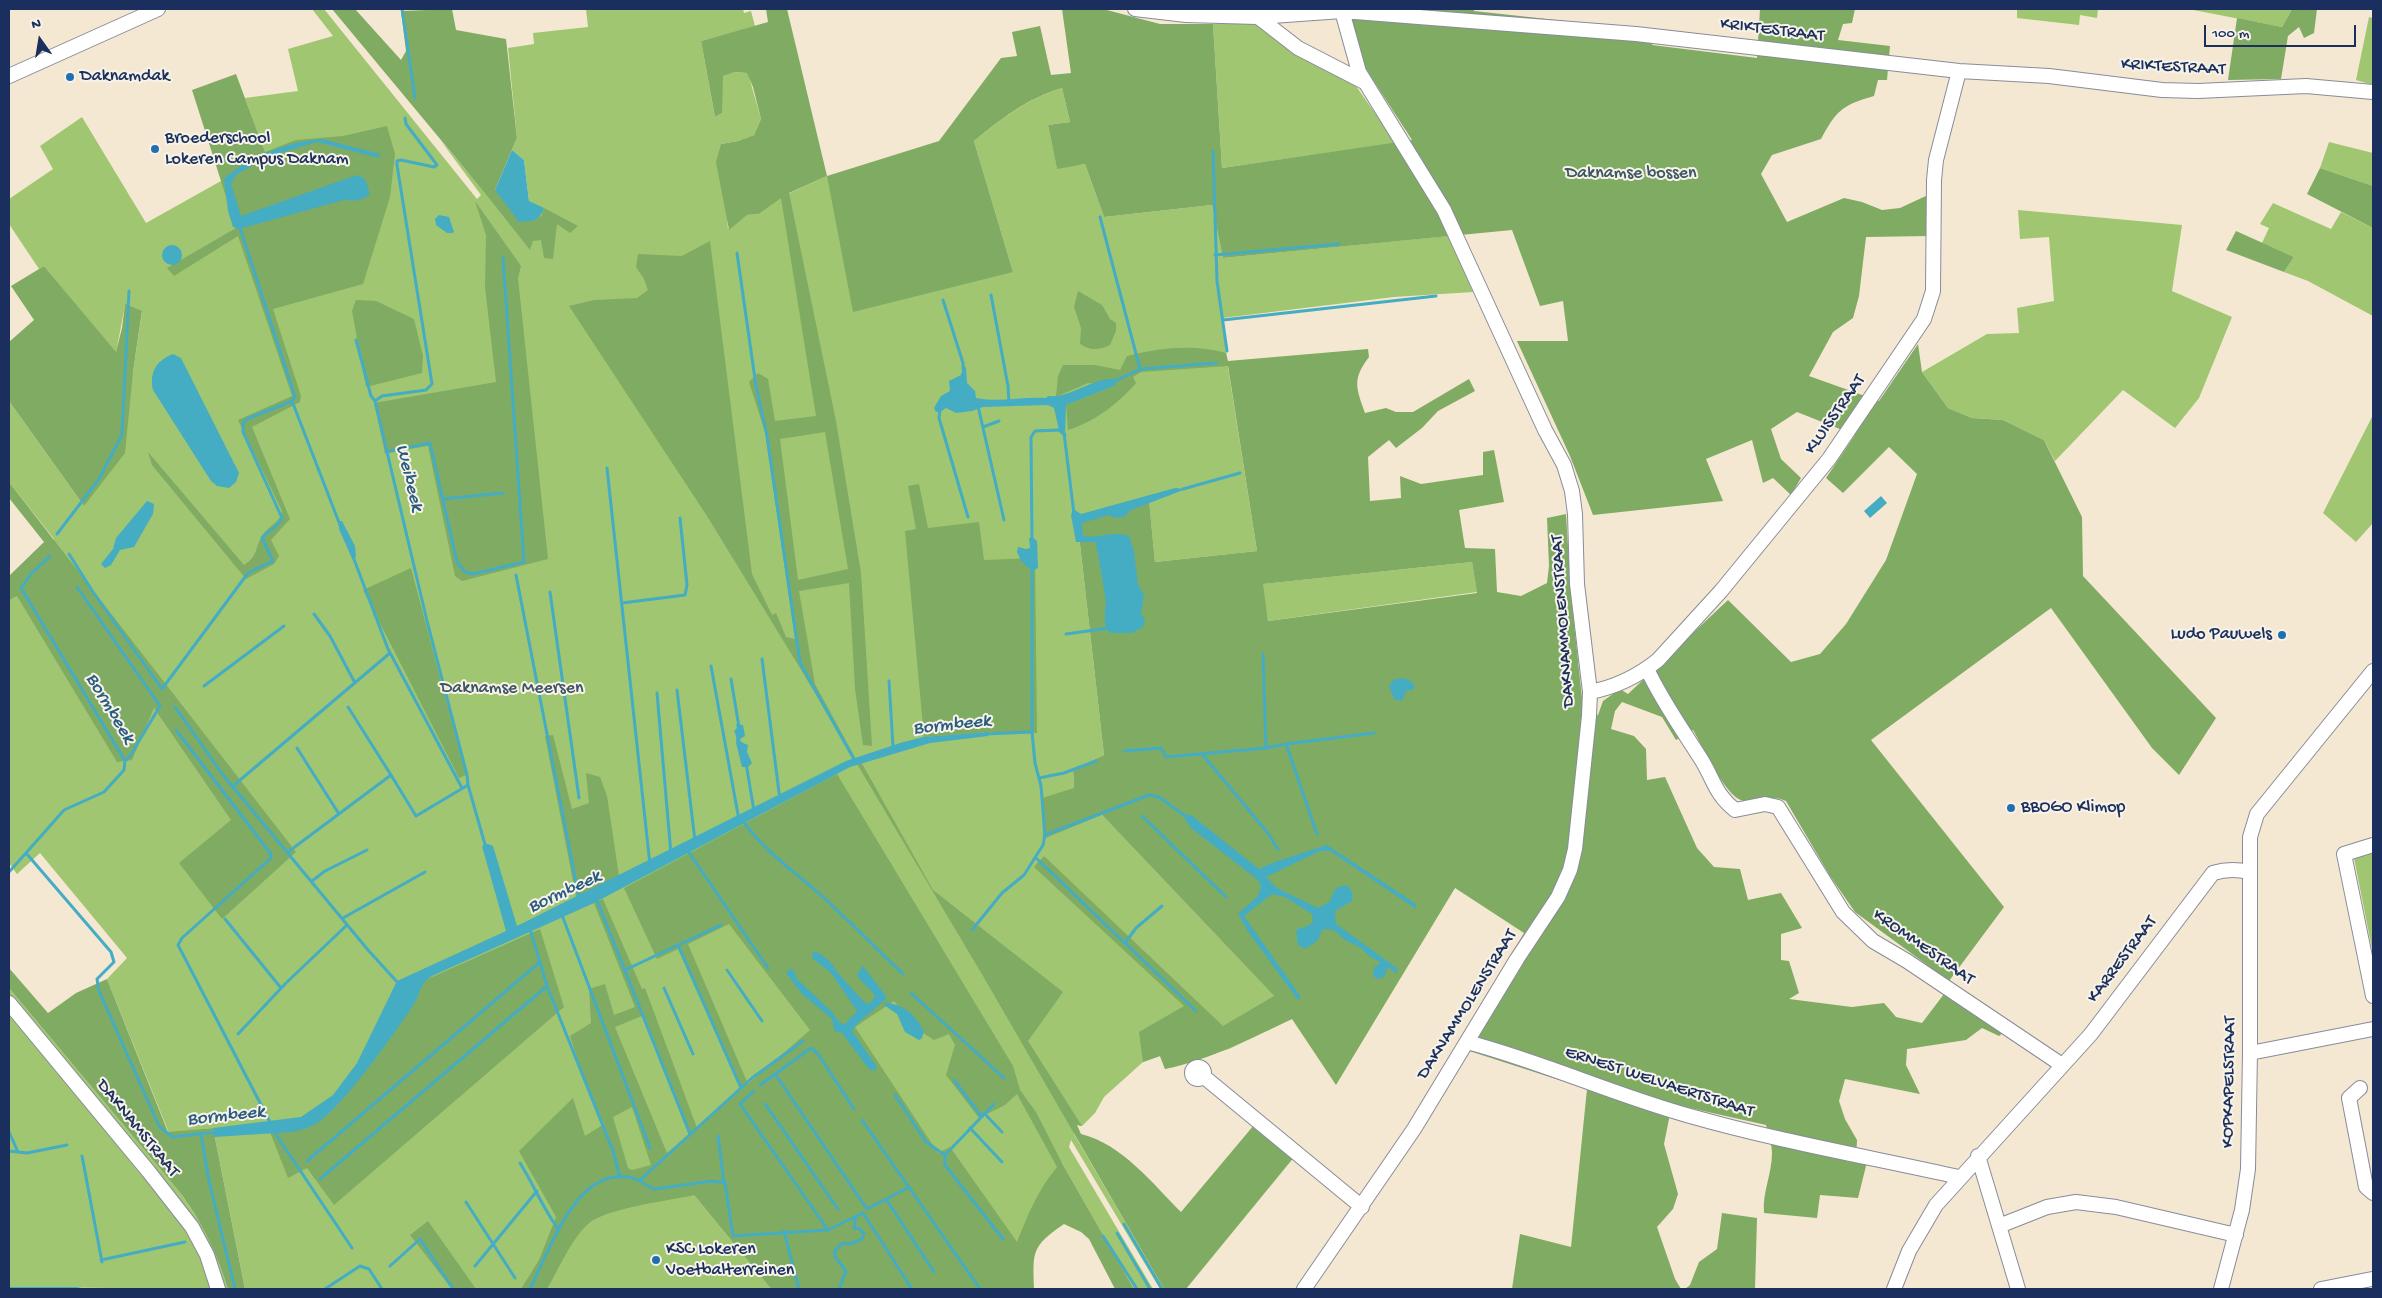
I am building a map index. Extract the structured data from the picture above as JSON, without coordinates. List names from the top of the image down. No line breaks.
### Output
{"streets":{"street":["KRIKTESTRAAT","KLUISSTRAAT","DAKNAMMOLENSTRAAT","KROMMESTRAAT","KARRESTRAAT","KOPKAPELSTRAAT","ERNEST WELVAERTSTRAAT","DAKNAMSTRAAT"]},"crossings":[["KRIKTESTRAAT","KLUISSTRAAT"],["KRIKTESTRAAT","DAKNAMMOLENSTRAAT"],["KLUISSTRAAT","DAKNAMMOLENSTRAAT"],["KLUISSTRAAT","KROMMESTRAAT"],["DAKNAMMOLENSTRAAT","ERNEST WELVAERTSTRAAT"],["KROMMESTRAAT","KARRESTRAAT"],["KARRESTRAAT","KOPKAPELSTRAAT"],["KARRESTRAAT","ERNEST WELVAERTSTRAAT"]],"water":["Weibeek","Bormbeek"],"parks":["Daknamse bossen","Daknamse Meersen"],"places":["Daknamdak","Broederschool Lokeren Campus Daknam","Ludo Pauwels","BBOGO Klimop","KSC Lokeren Voetbalterreinen"],"scale_bar":"100 m","north":"top"}
